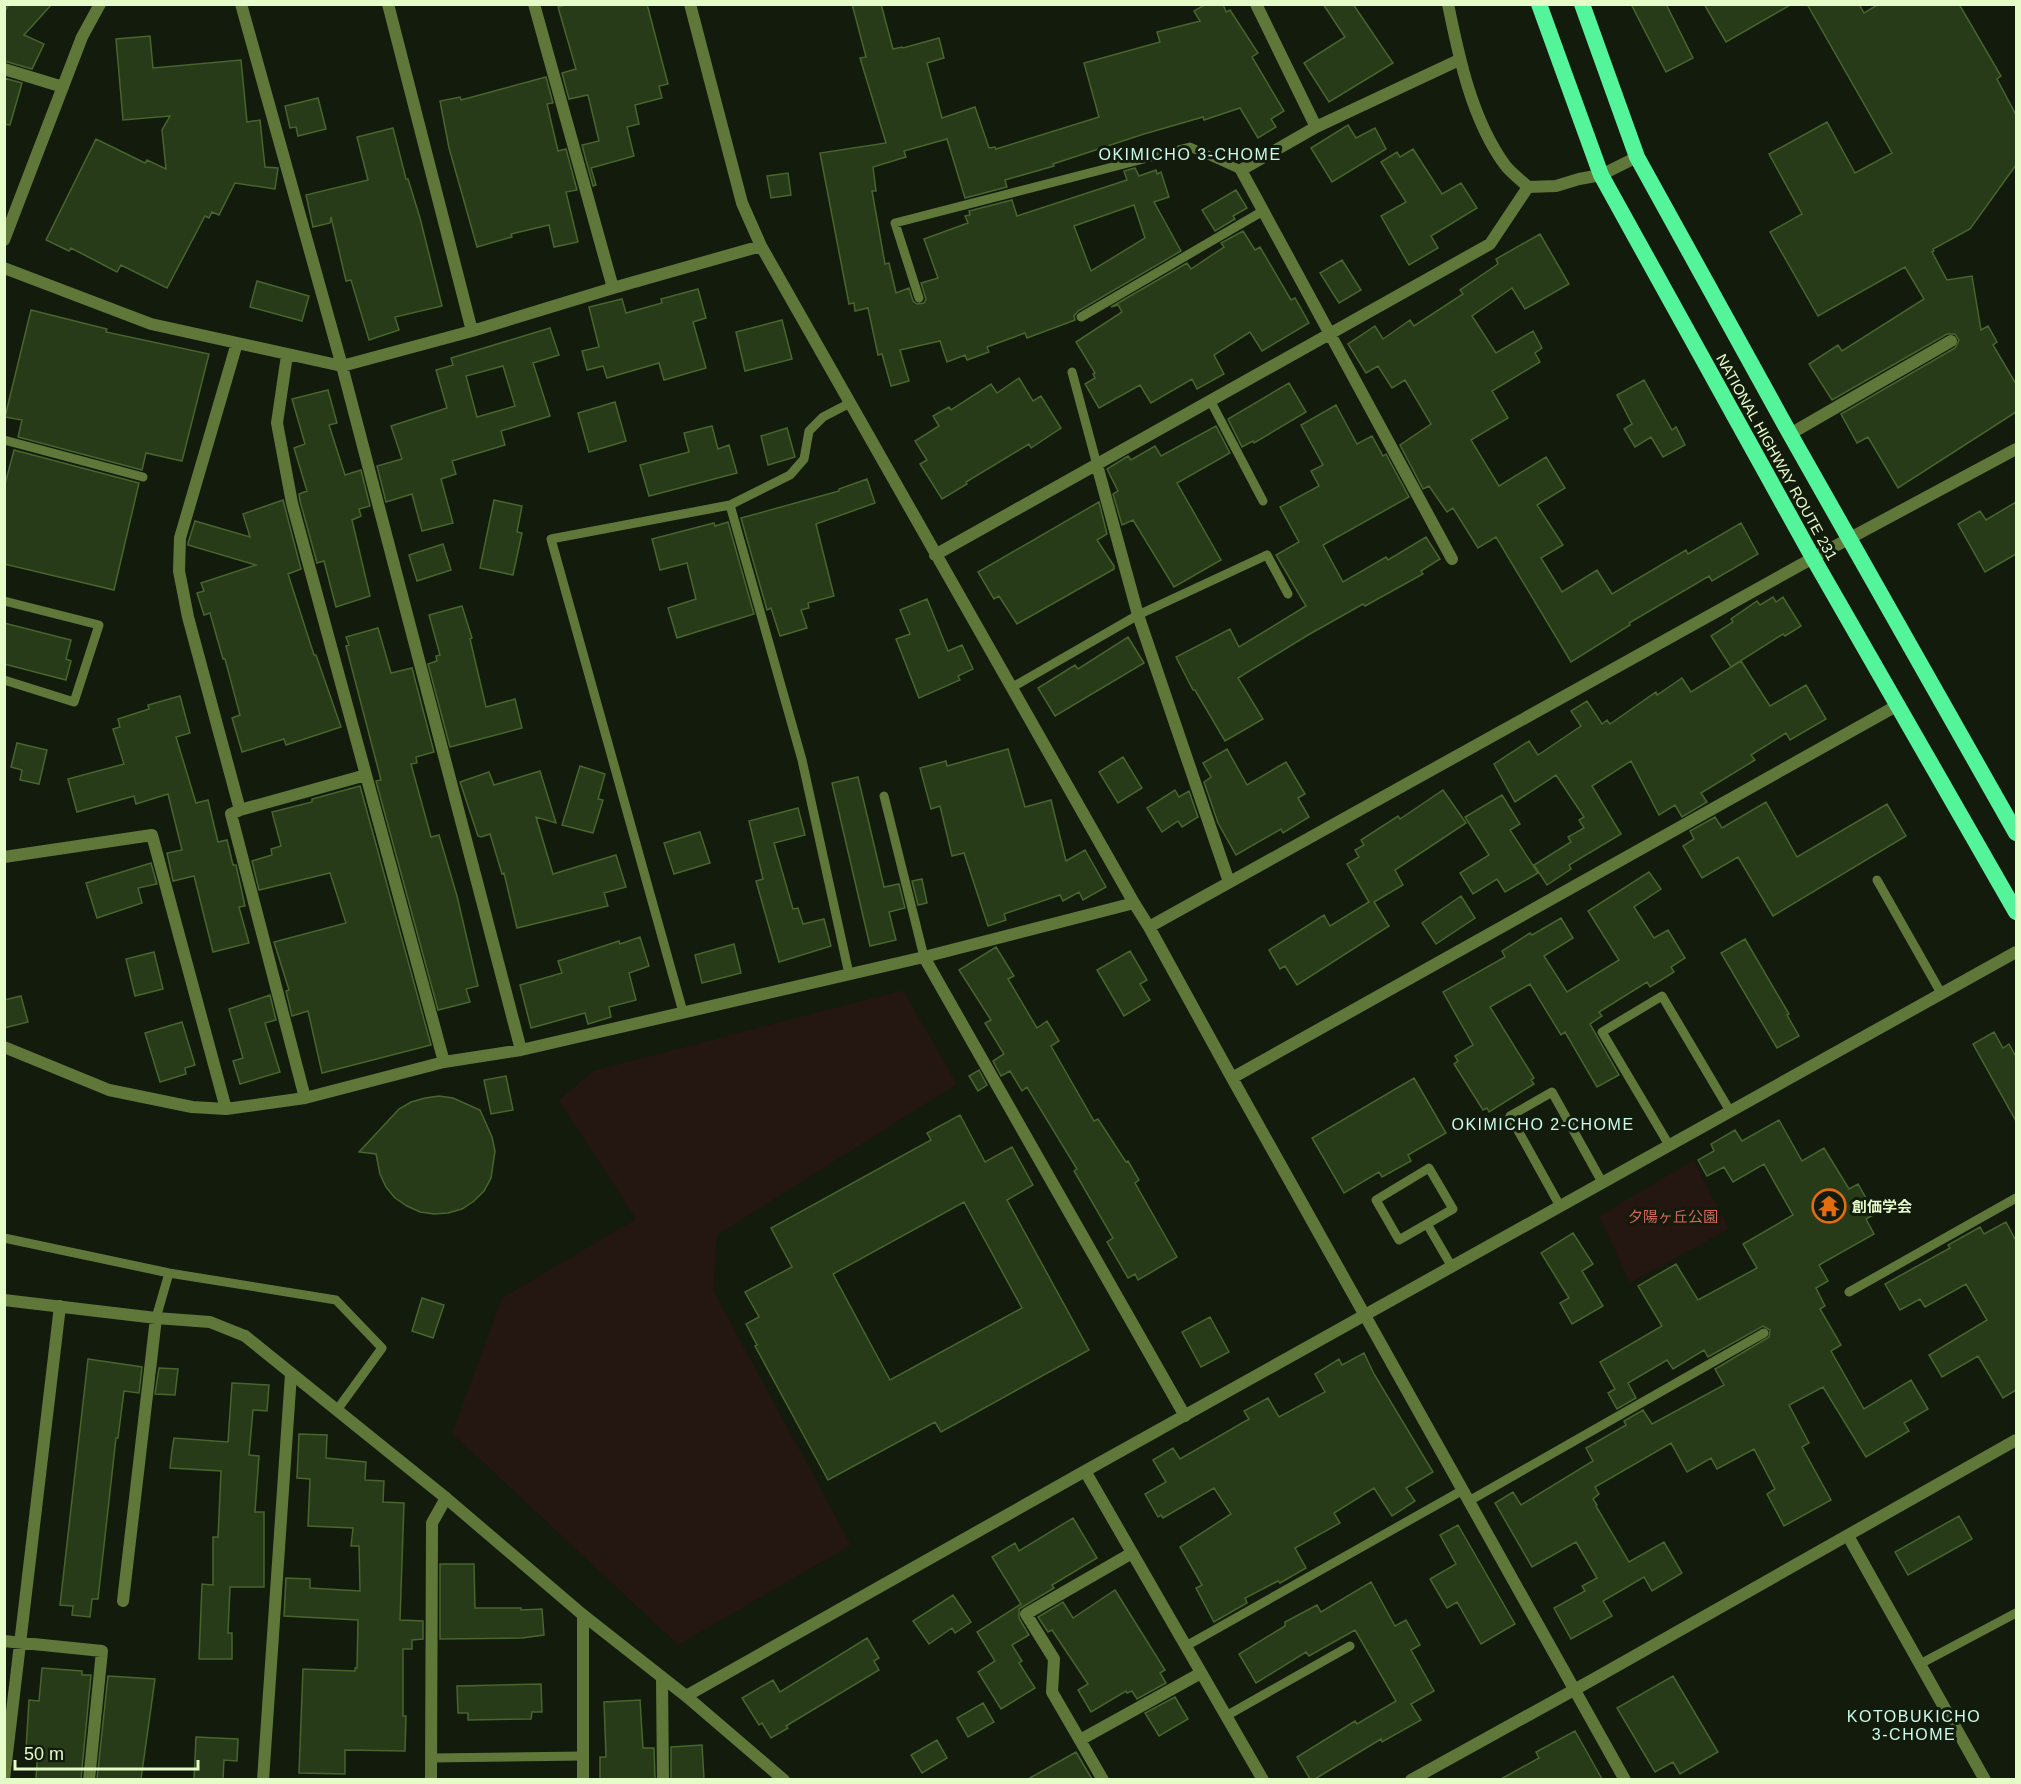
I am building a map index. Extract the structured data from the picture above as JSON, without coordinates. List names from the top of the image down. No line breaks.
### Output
{"streets":{"highway":["NATIONAL HIGHWAY ROUTE 231"]},"districts":["OKIMICHO 3-CHOME","OKIMICHO 2-CHOME","KOTOBUKICHO 3-CHOME"],"parks":["夕陽ヶ丘公園"],"places":{"temple":["創価学会"]},"scale_bar":"50 m"}
